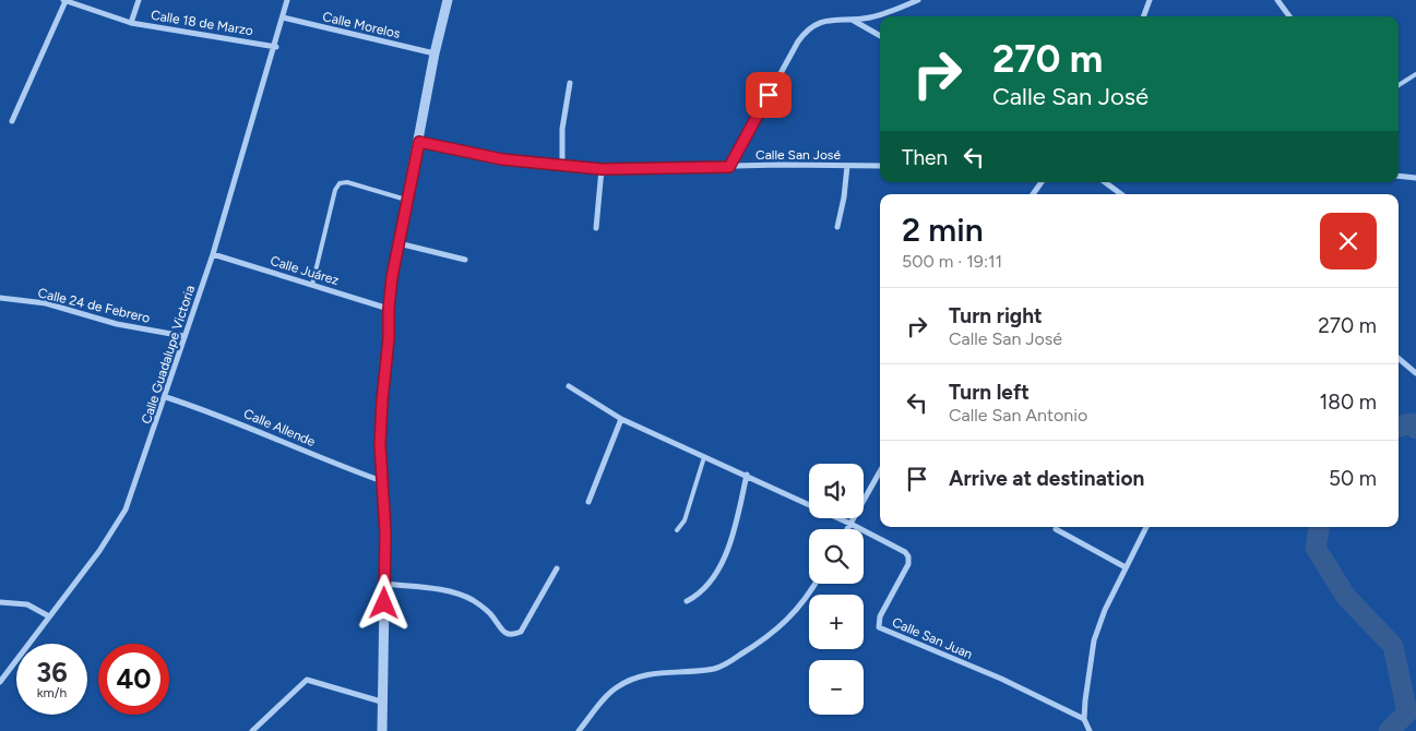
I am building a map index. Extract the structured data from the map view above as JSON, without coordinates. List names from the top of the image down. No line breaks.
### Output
{"streets":{"street":["Calle 18 de Marzo","Calle Morelos","Calle San José","Calle Juárez","Calle 24 de Febrero","Calle Guadalupe Victoria","Calle Allende","Calle San Juan"]},"crossings":[["Calle 18 de Marzo","Calle Guadalupe Victoria"],["Calle Morelos","Calle Guadalupe Victoria"],["Calle Juárez","Calle Guadalupe Victoria"],["Calle 24 de Febrero","Calle Guadalupe Victoria"],["Calle Guadalupe Victoria","Calle Allende"]],"page":{"turn":["270 m","Calle San José"],"then":"Then","heading":["2 min","500 m · 19:11"],"list":[{"name":"Turn right","note":"Calle San José","value":"270 m"},{"name":"Turn left","note":"Calle San Antonio","value":"180 m"},{"name":"Arrive at destination","value":"50 m"}],"map_buttons":["+","−"],"speed":"36 km/h","limit":"40"}}
